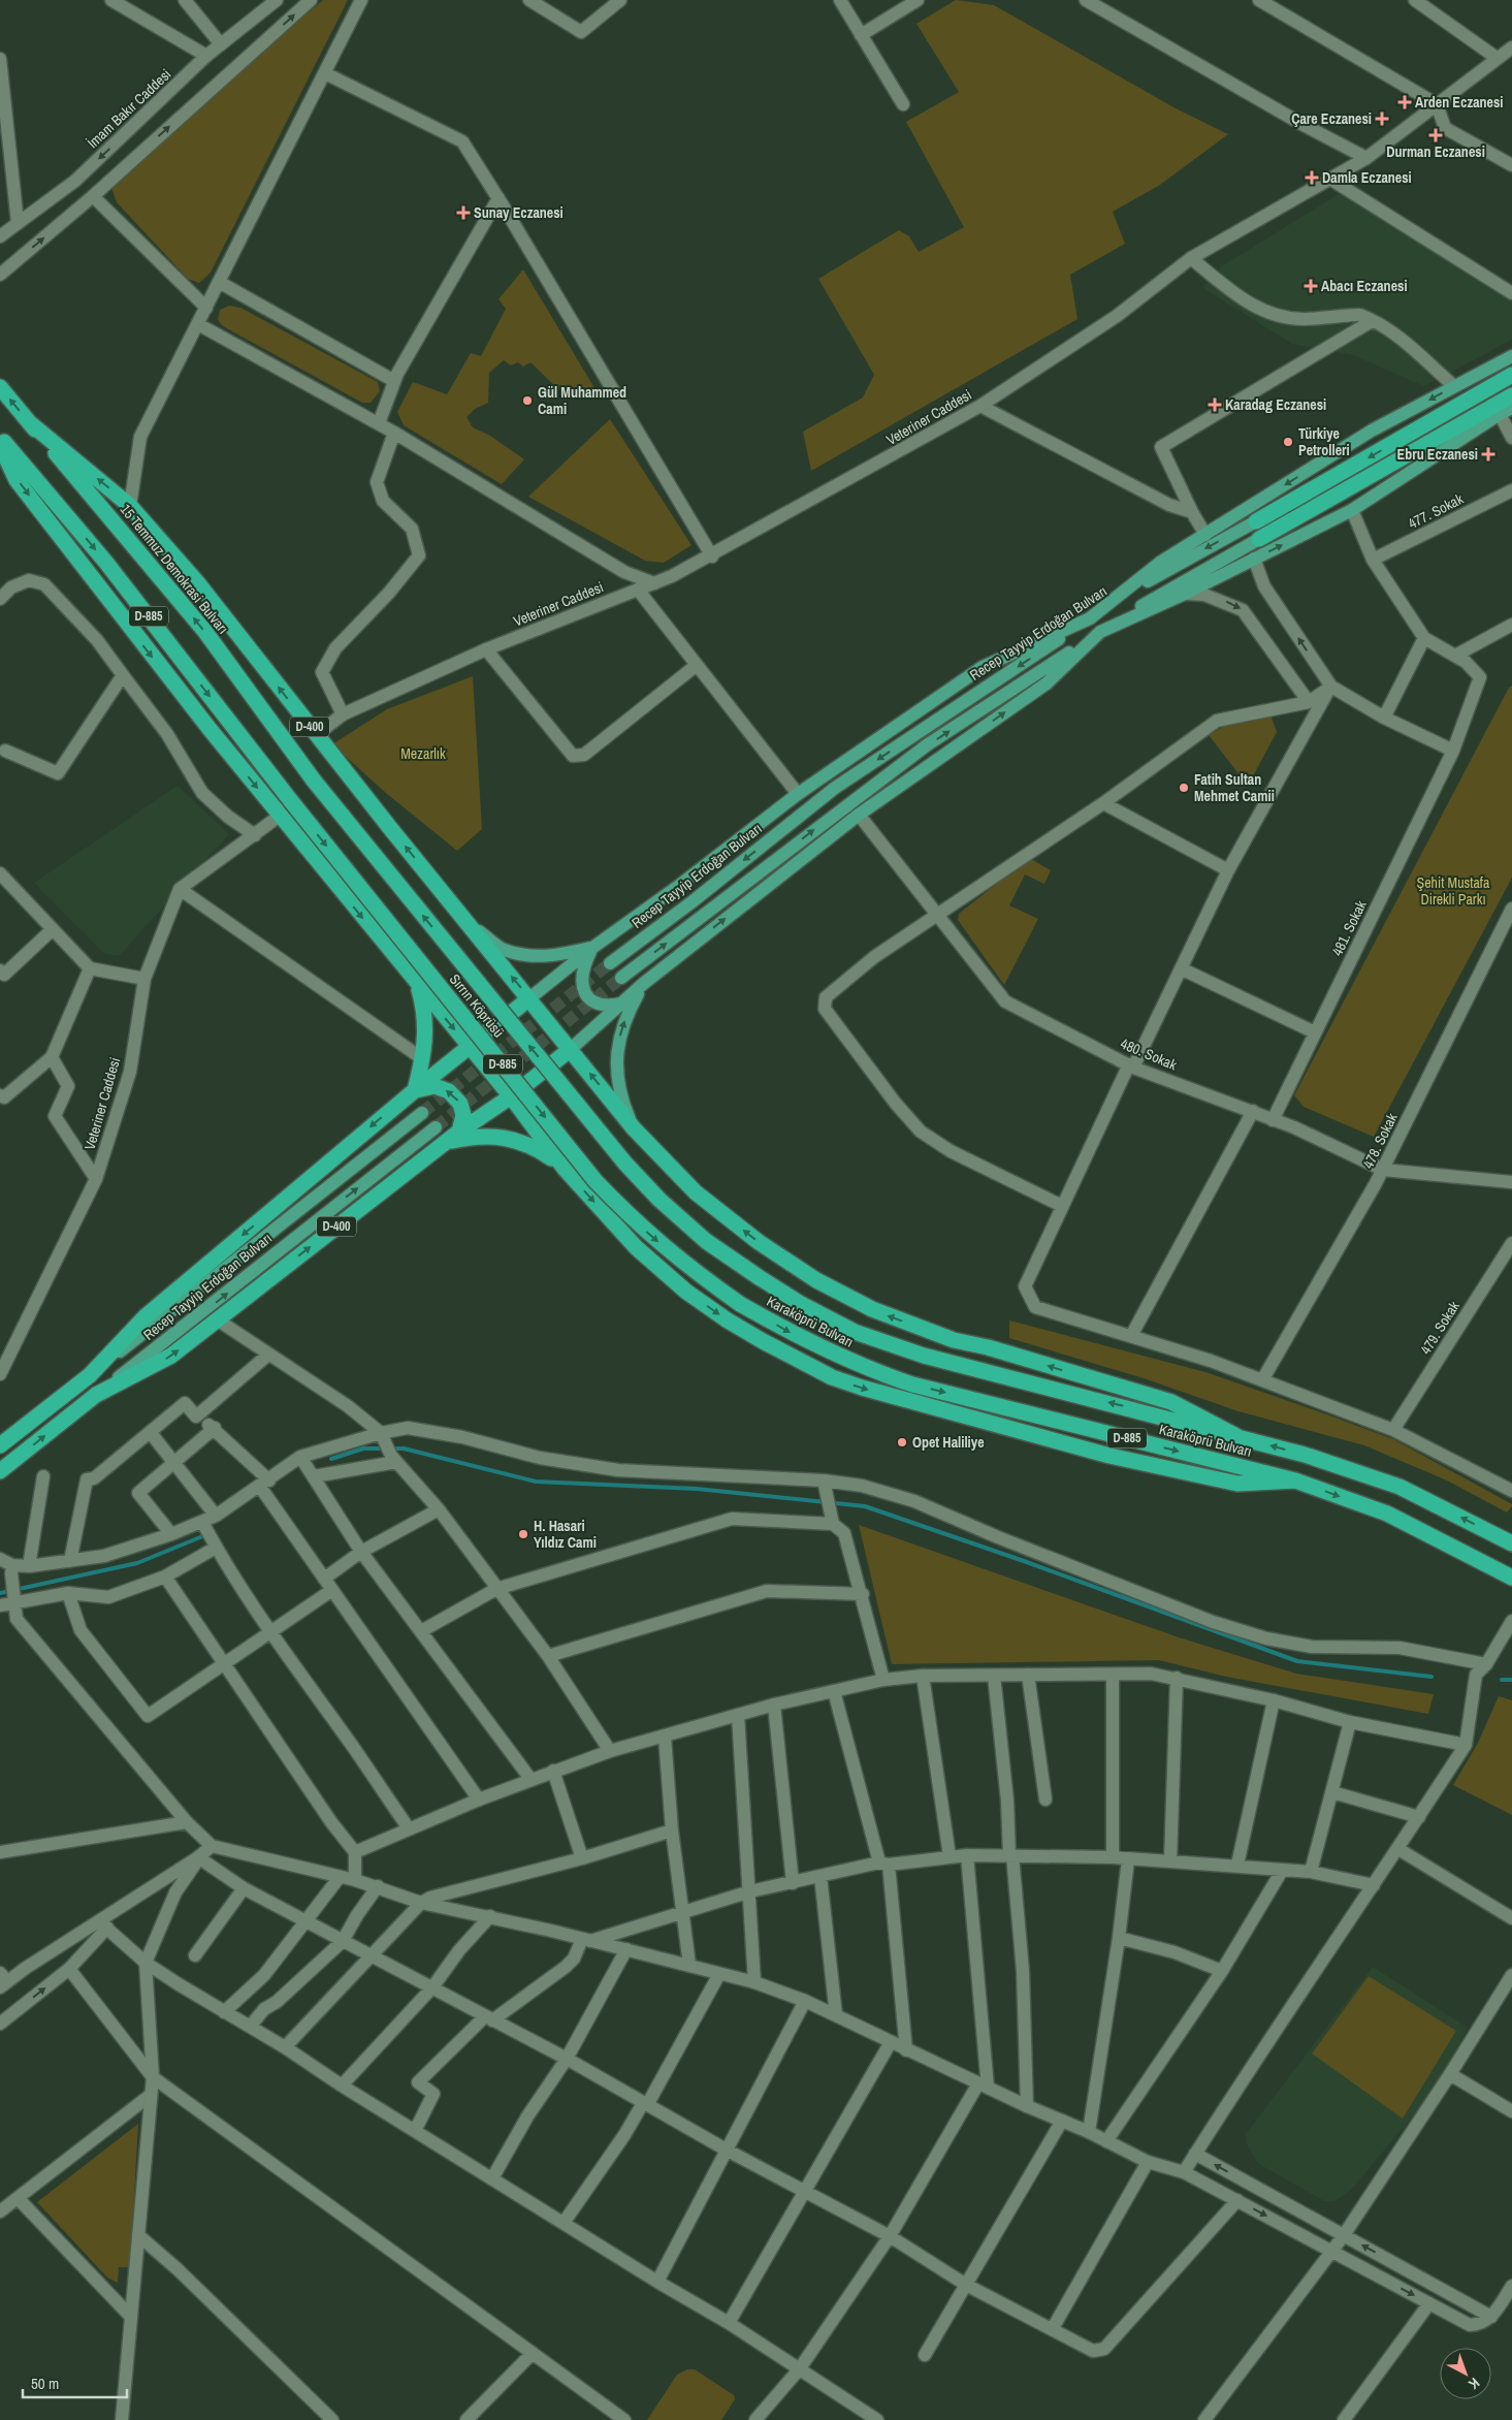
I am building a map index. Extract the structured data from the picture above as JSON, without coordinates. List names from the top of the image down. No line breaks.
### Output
{"streets":{"highway":["15 Temmuz Demokrasi Bulvarı","D-885","Recep Tayyip Erdoğan Bulvarı","D-400","Sırrın Köprüsü","Karaköprü Bulvarı"],"street":["İmam Bakır Caddesi","Veteriner Caddesi","477. Sokak","481. Sokak","480. Sokak","478. Sokak","479. Sokak"]},"crossings":[["Veteriner Caddesi","D-400"],["15 Temmuz Demokrasi Bulvarı","D-400"],["15 Temmuz Demokrasi Bulvarı","Sırrın Köprüsü"],["Recep Tayyip Erdoğan Bulvarı","D-400"],["481. Sokak","480. Sokak"],["Sırrın Köprüsü","Karaköprü Bulvarı"],["480. Sokak","478. Sokak"]],"parks":["Mezarlık","Şehit Mustafa Direkli Parkı"],"places":{"health":["Arden Eczanesi","Çare Eczanesi","Durman Eczanesi","Damla Eczanesi","Sunay Eczanesi","Abacı Eczanesi","Karadag Eczanesi","Ebru Eczanesi"],"other":["Gül Muhammed Cami","Türkiye Petrolleri","Fatih Sultan Mehmet Camii","Opet Haliliye","H. Hasari Yıldız Cami"]},"scale_bar":"50 m","north":"bottom right"}
